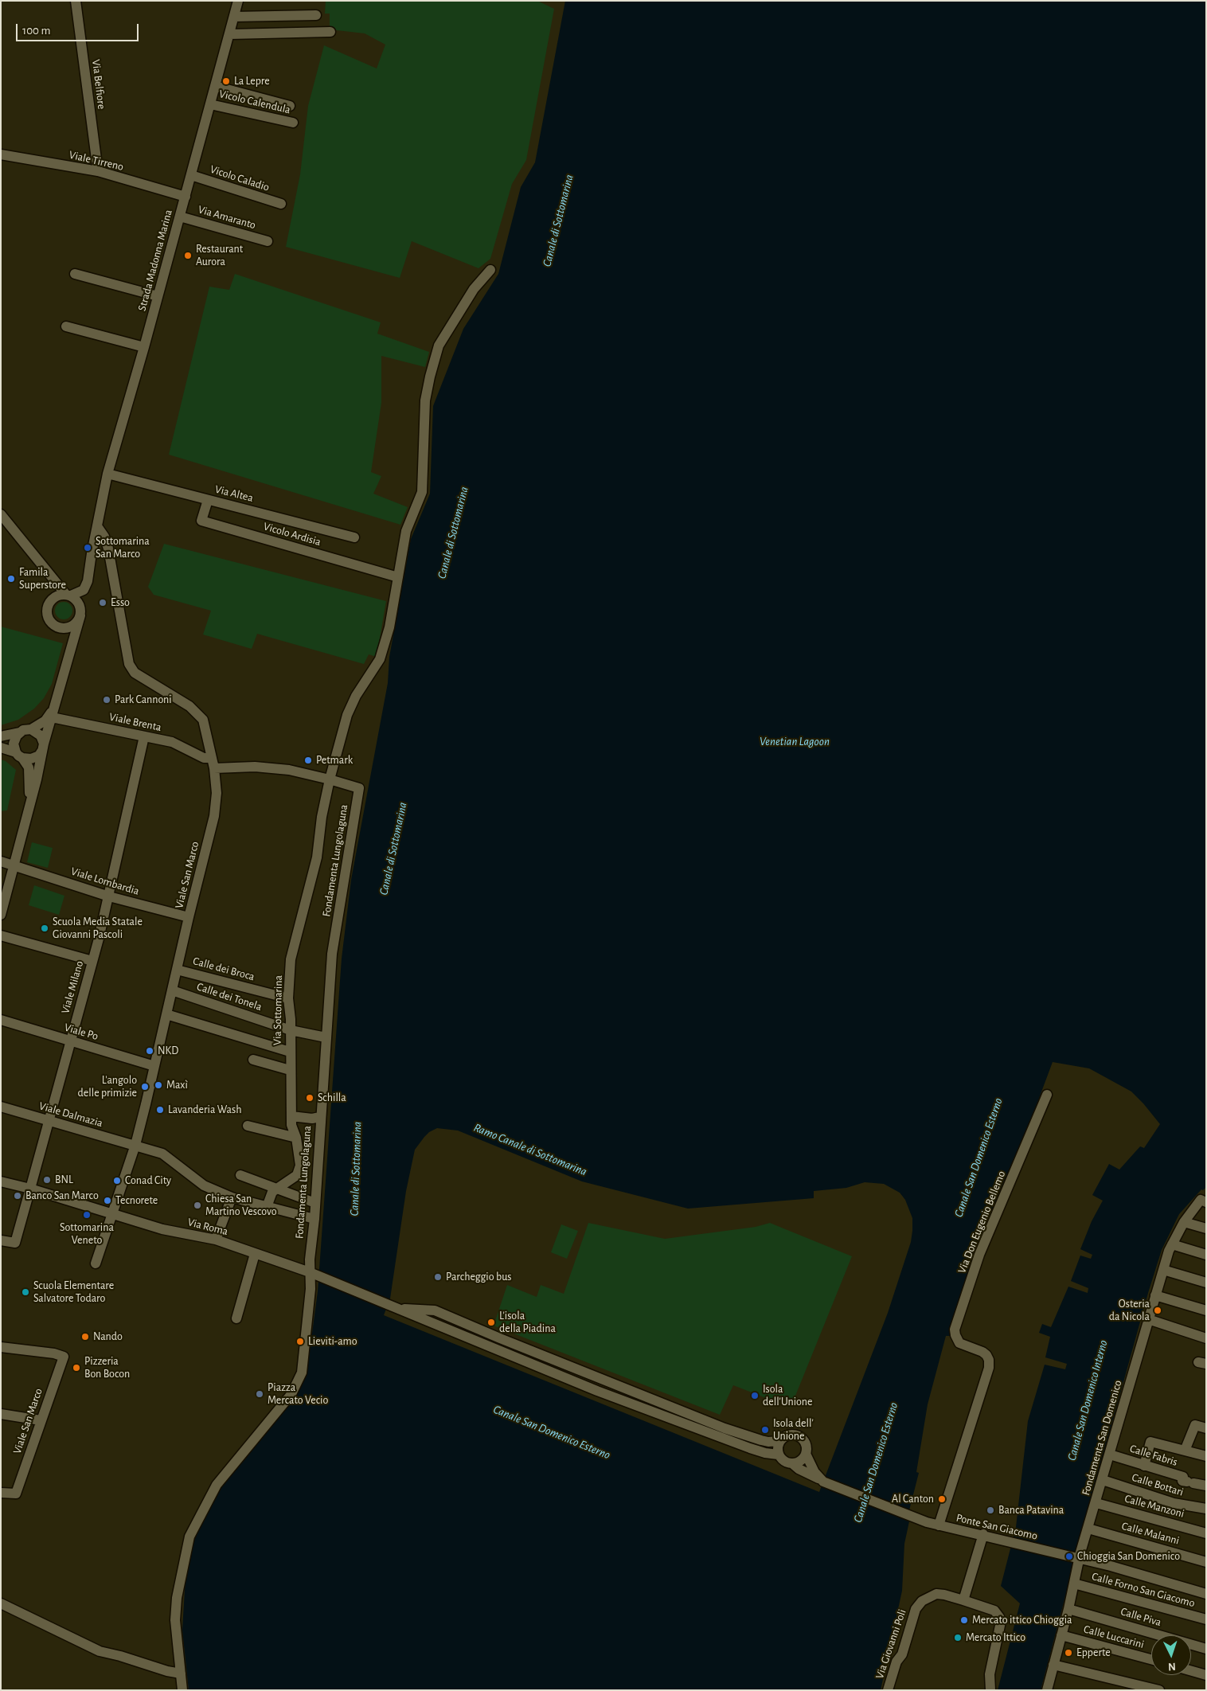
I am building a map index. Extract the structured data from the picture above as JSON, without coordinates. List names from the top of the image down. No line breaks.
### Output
{"streets":{"street":["Via Belfiore","Vicolo Calendula","Viale Tirreno","Vicolo Caladio","Via Amaranto","Strada Madonna Marina","Via Altea","Vicolo Ardisia","Viale Brenta","Fondamenta Lungolaguna","Viale San Marco","Viale Lombardia","Calle dei Broca","Viale Milano","Calle dei Tonela","Via Sottomarina","Viale Po","Viale Dalmazia","Via Don Eugenio Bellemo","Via Roma","Fondamenta San Domenico","Calle Fabris","Calle Bottari","Calle Manzoni","Ponte San Giacomo","Calle Malanni","Calle Forno San Giacomo","Calle Piva","Calle Luccarini","Via Giovanni Poli"]},"crossings":[["Via Belfiore","Viale Tirreno"],["Vicolo Calendula","Strada Madonna Marina"],["Viale Tirreno","Strada Madonna Marina"],["Vicolo Caladio","Strada Madonna Marina"],["Via Amaranto","Strada Madonna Marina"],["Strada Madonna Marina","Via Altea"],["Strada Madonna Marina","Viale San Marco"],["Via Altea","Vicolo Ardisia"],["Vicolo Ardisia","Via Sottomarina"],["Viale Brenta","Viale San Marco"],["Viale Brenta","Viale Milano"],["Fondamenta Lungolaguna","Viale San Marco"],["Fondamenta Lungolaguna","Calle dei Tonela"],["Fondamenta Lungolaguna","Via Sottomarina"],["Fondamenta Lungolaguna","Viale Dalmazia"],["Fondamenta Lungolaguna","Via Roma"],["Viale San Marco","Viale Lombardia"],["Viale San Marco","Calle dei Broca"],["Viale San Marco","Calle dei Tonela"],["Viale San Marco","Viale Po"],["Viale San Marco","Viale Dalmazia"],["Viale San Marco","Via Roma"],["Viale Lombardia","Viale Milano"],["Calle dei Broca","Via Sottomarina"],["Viale Milano","Viale Po"],["Viale Milano","Viale Dalmazia"],["Viale Milano","Via Roma"],["Calle dei Tonela","Via Sottomarina"],["Via Sottomarina","Viale Dalmazia"],["Via Don Eugenio Bellemo","Ponte San Giacomo"],["Fondamenta San Domenico","Calle Fabris"],["Fondamenta San Domenico","Calle Bottari"],["Fondamenta San Domenico","Calle Manzoni"],["Fondamenta San Domenico","Ponte San Giacomo"],["Fondamenta San Domenico","Calle Malanni"],["Fondamenta San Domenico","Calle Forno San Giacomo"],["Fondamenta San Domenico","Calle Piva"],["Fondamenta San Domenico","Calle Luccarini"]],"water":["Canale di Sottomarina","Venetian Lagoon","Ramo Canale di Sottomarina","Canale San Domenico Esterno","Canale San Domenico Interno"],"places":["La Lepre","Restaurant Aurora","Sottomarina San Marco","Famila Superstore","Esso","Park Cannoni","Petmark","Scuola Media Statale Giovanni Pascoli","NKD","Maxì","L'angolo delle primizie","Schilla","Lavanderia Wash","BNL","Conad City","Banco San Marco","Tecnorete","Chiesa San Martino Vescovo","Sottomarina Veneto","Parcheggio bus","Scuola Elementare Salvatore Todaro","Osteria da Nicola","L'isola della Piadina","Nando","Lieviti-amo","Pizzeria Bon Bocon","Piazza Mercato Vecio","Isola dell'Unione","Isola dell' Unione","Al Canton","Banca Patavina","Chioggia San Domenico","Mercato ittico Chioggia","Mercato Ittico","Epperte"],"scale_bar":"100 m","north":"bottom"}
